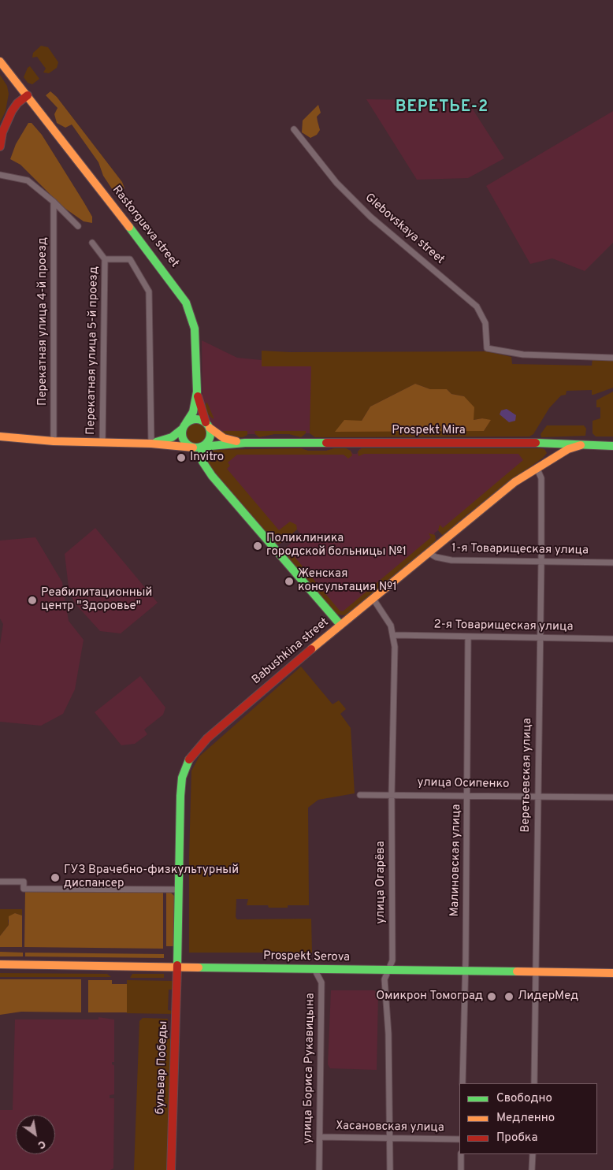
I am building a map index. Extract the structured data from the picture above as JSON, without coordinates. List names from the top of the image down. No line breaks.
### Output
{"streets":{"main road":["Rastorgueva street","Prospekt Mira","Babushkina street","Prospekt Serova","бульвар Победы"],"street":["Glebovskaya street","Перекатная улица 4-й проезд","Перекатная улица 5-й проезд","1-я Товарищеская улица","2-я Товарищеская улица","Веретьевская улица","улица Осипенко","Малиновская улица","улица Огарёва","улица Бориса Рукавицына","Хасановская улица"]},"crossings":[["Перекатная улица 4-й проезд","Prospekt Mira"],["Перекатная улица 5-й проезд","Prospekt Mira"],["Prospekt Mira","Babushkina street"],["1-я Товарищеская улица","Babushkina street"],["1-я Товарищеская улица","Веретьевская улица"],["2-я Товарищеская улица","Веретьевская улица"],["2-я Товарищеская улица","Малиновская улица"],["2-я Товарищеская улица","улица Огарёва"],["Babushkina street","Веретьевская улица"],["Babushkina street","улица Огарёва"],["Babushkina street","Prospekt Serova"],["Babushkina street","бульвар Победы"],["Веретьевская улица","улица Осипенко"],["Веретьевская улица","Prospekt Serova"],["улица Осипенко","Малиновская улица"],["улица Осипенко","улица Огарёва"],["Малиновская улица","Prospekt Serova"],["улица Огарёва","Prospekt Serova"],["улица Огарёва","Хасановская улица"],["Prospekt Serova","бульвар Победы"],["Prospekt Serova","улица Бориса Рукавицына"],["улица Бориса Рукавицына","Хасановская улица"]],"districts":["ВЕРЕТЬЕ-2"],"places":["Invitro","Поликлиника городской больницы №1","Женская консультация №1","Реабилитационный центр \"Здоровье\"","ГУЗ Врачебно-физкультурный диспансер","Омикрон Томоград","ЛидерМед"],"legend":["Свободно","Медленно","Пробка"],"north":"bottom right"}
